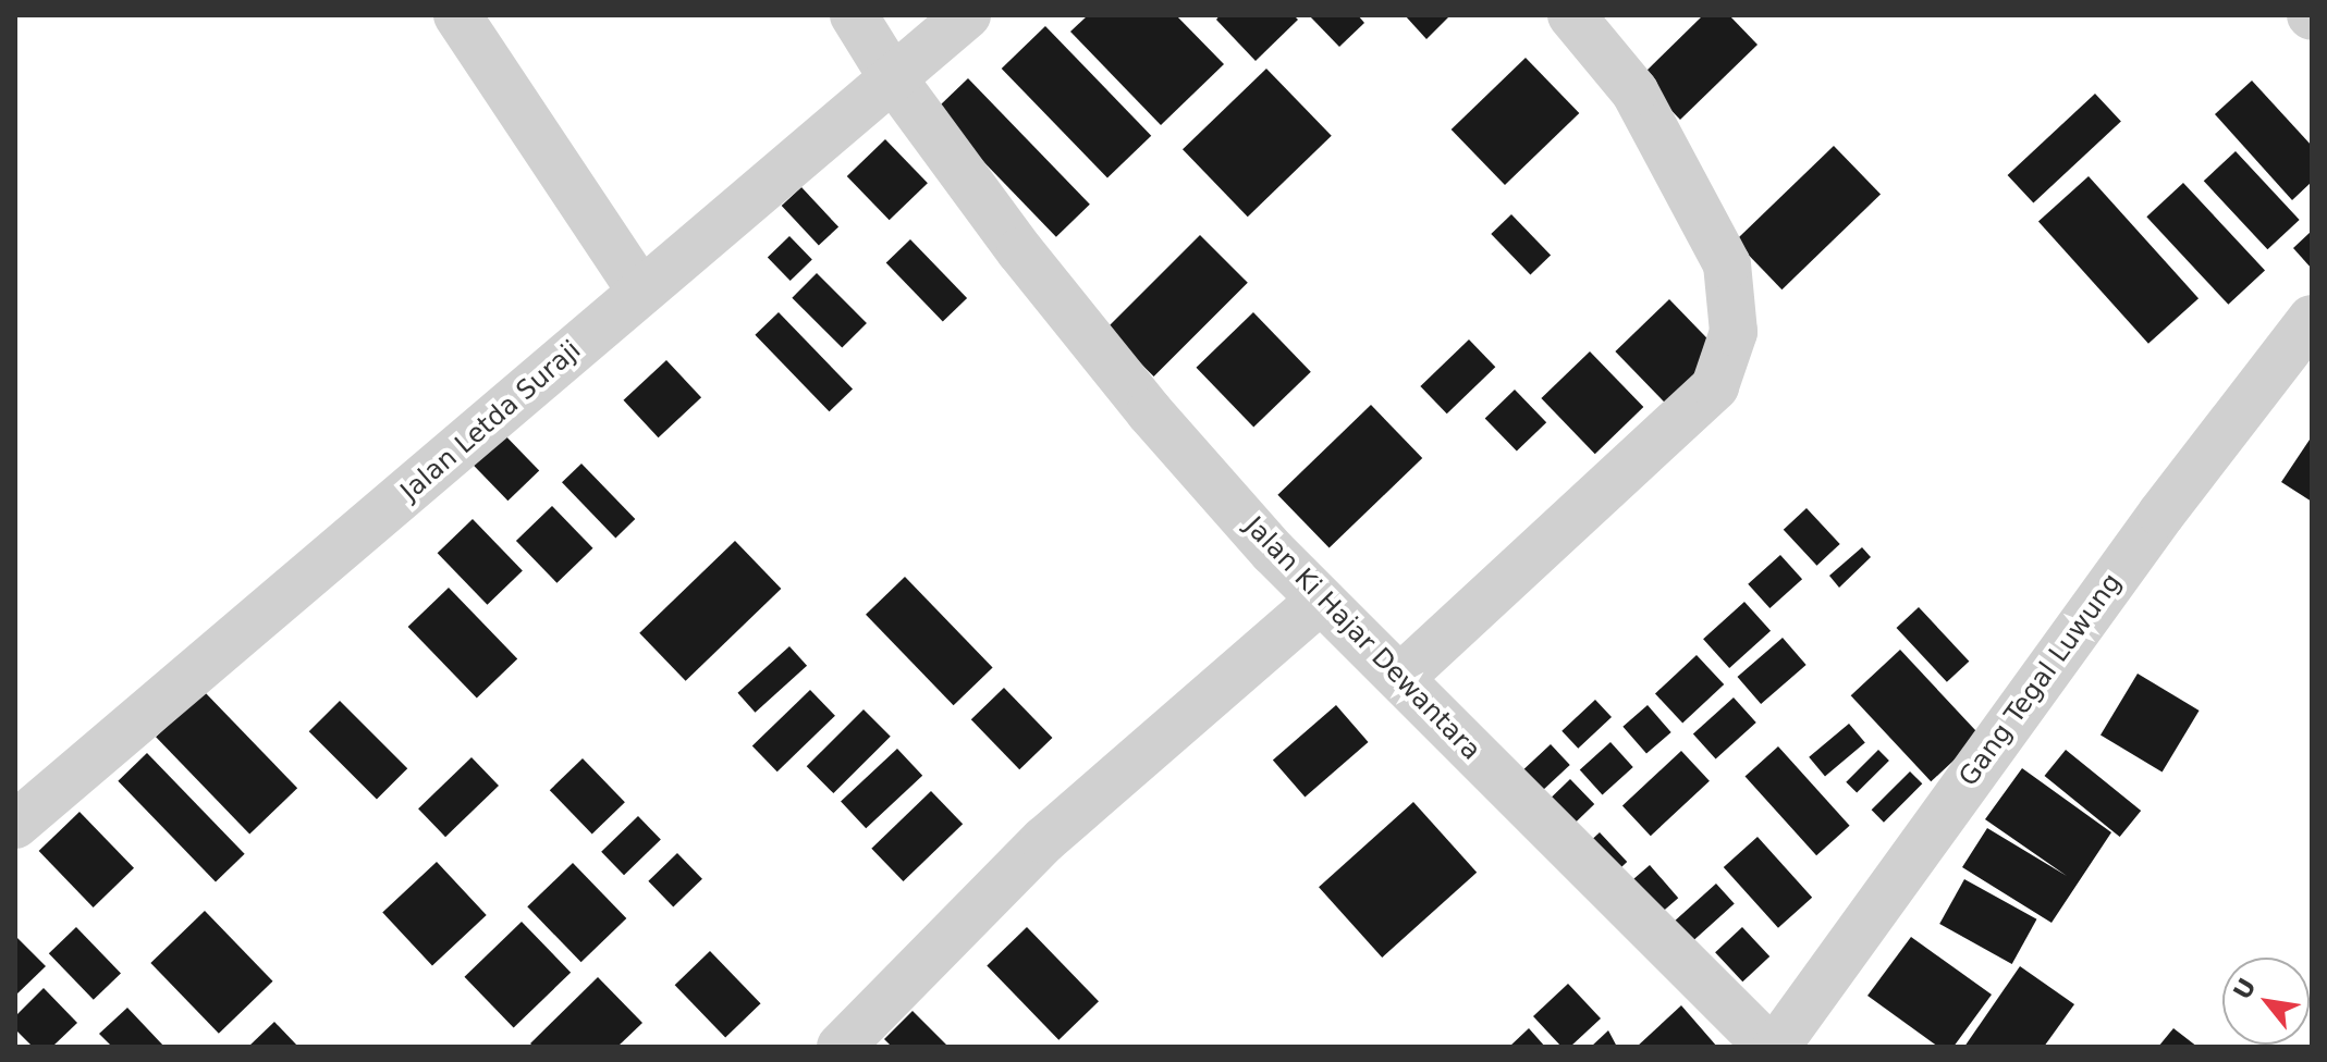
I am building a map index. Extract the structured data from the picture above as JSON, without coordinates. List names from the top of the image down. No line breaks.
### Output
{"streets":{"street":["Jalan Letda Suraji","Jalan Ki Hajar Dewantara","Gang Tegal Luwung"]},"crossings":[["Jalan Letda Suraji","Jalan Ki Hajar Dewantara"]],"north":"top left"}
